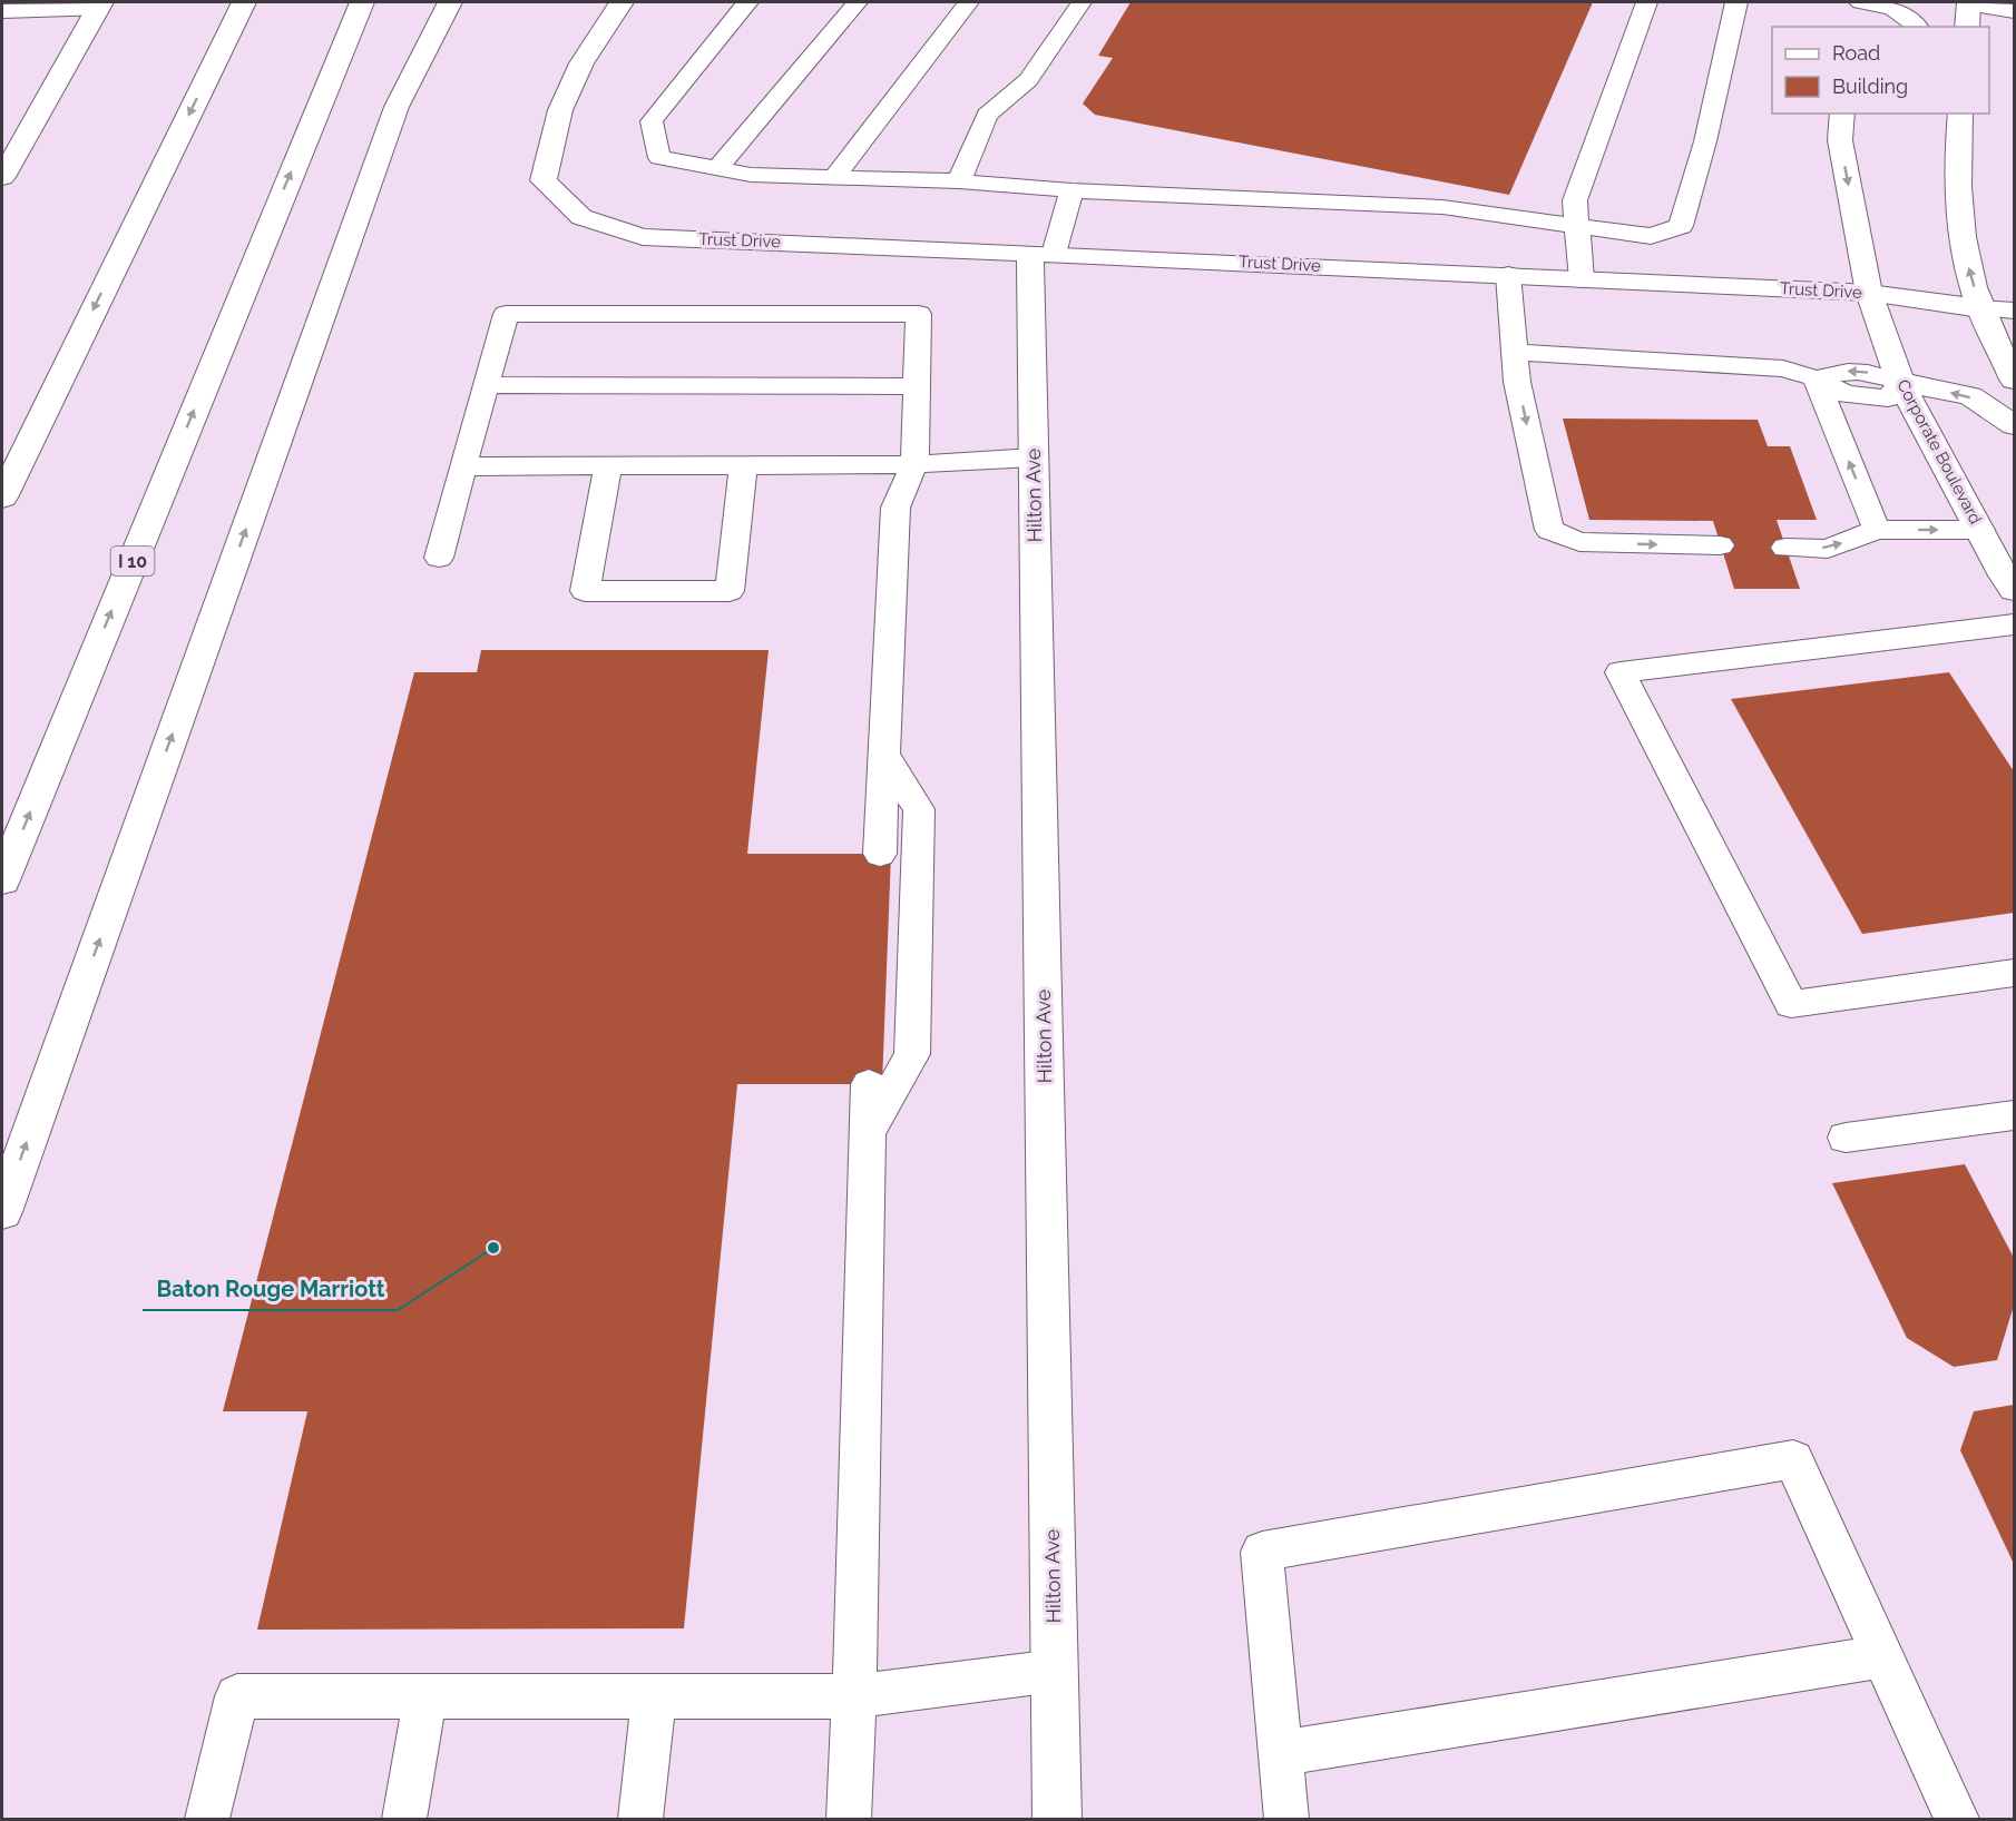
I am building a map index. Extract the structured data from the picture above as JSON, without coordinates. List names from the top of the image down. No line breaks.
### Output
{"streets":{"main road":["Trust Drive","Corporate Boulevard","Hilton Ave","I 10"]},"crossings":[["Trust Drive","Corporate Boulevard"],["Trust Drive","Hilton Ave"]],"places":["Baton Rouge Marriott"],"legend":["Road","Building"]}
